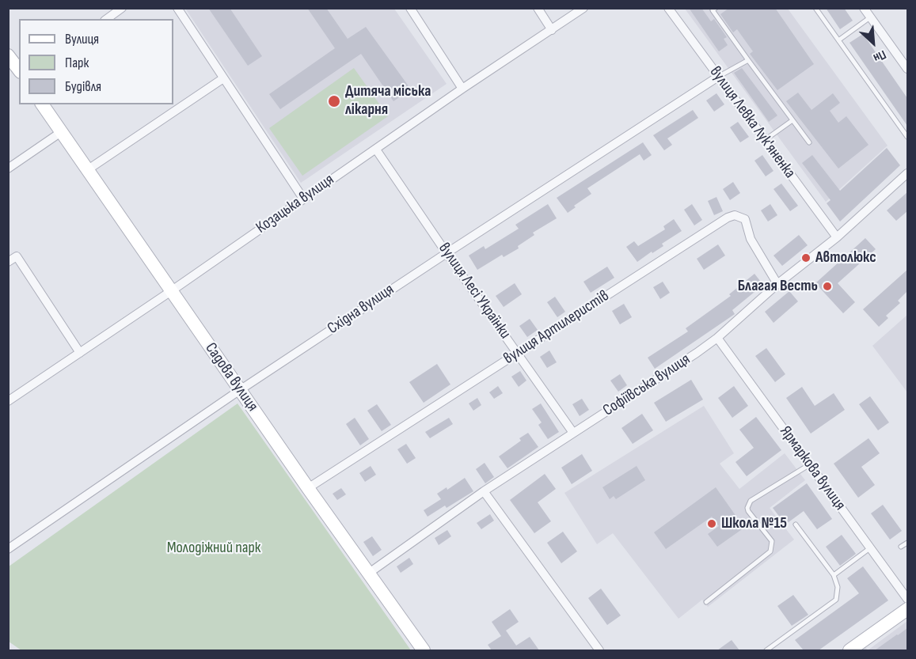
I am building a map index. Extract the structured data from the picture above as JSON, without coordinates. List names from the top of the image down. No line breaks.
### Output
{"streets":{"street":["вулиця Левка Лук'яненка","Козацька вулиця","вулиця Лесі Українки","Східна вулиця","вулиця Артилеристів","Садова вулиця","Софіївська вулиця","Ярмаркова вулиця"]},"crossings":[["вулиця Левка Лук'яненка","Східна вулиця"],["вулиця Левка Лук'яненка","Софіївська вулиця"],["Козацька вулиця","вулиця Лесі Українки"],["Козацька вулиця","Садова вулиця"],["вулиця Лесі Українки","Східна вулиця"],["вулиця Лесі Українки","вулиця Артилеристів"],["вулиця Лесі Українки","Софіївська вулиця"],["Східна вулиця","Садова вулиця"],["вулиця Артилеристів","Садова вулиця"],["вулиця Артилеристів","Софіївська вулиця"],["Садова вулиця","Софіївська вулиця"],["Софіївська вулиця","Ярмаркова вулиця"]],"parks":["Молодіжний парк"],"places":["Дитяча міська лікарня","Автолюкс","Благая Весть","Школа №15"],"legend":["Вулиця","Парк","Будівля"],"north":"bottom right"}
